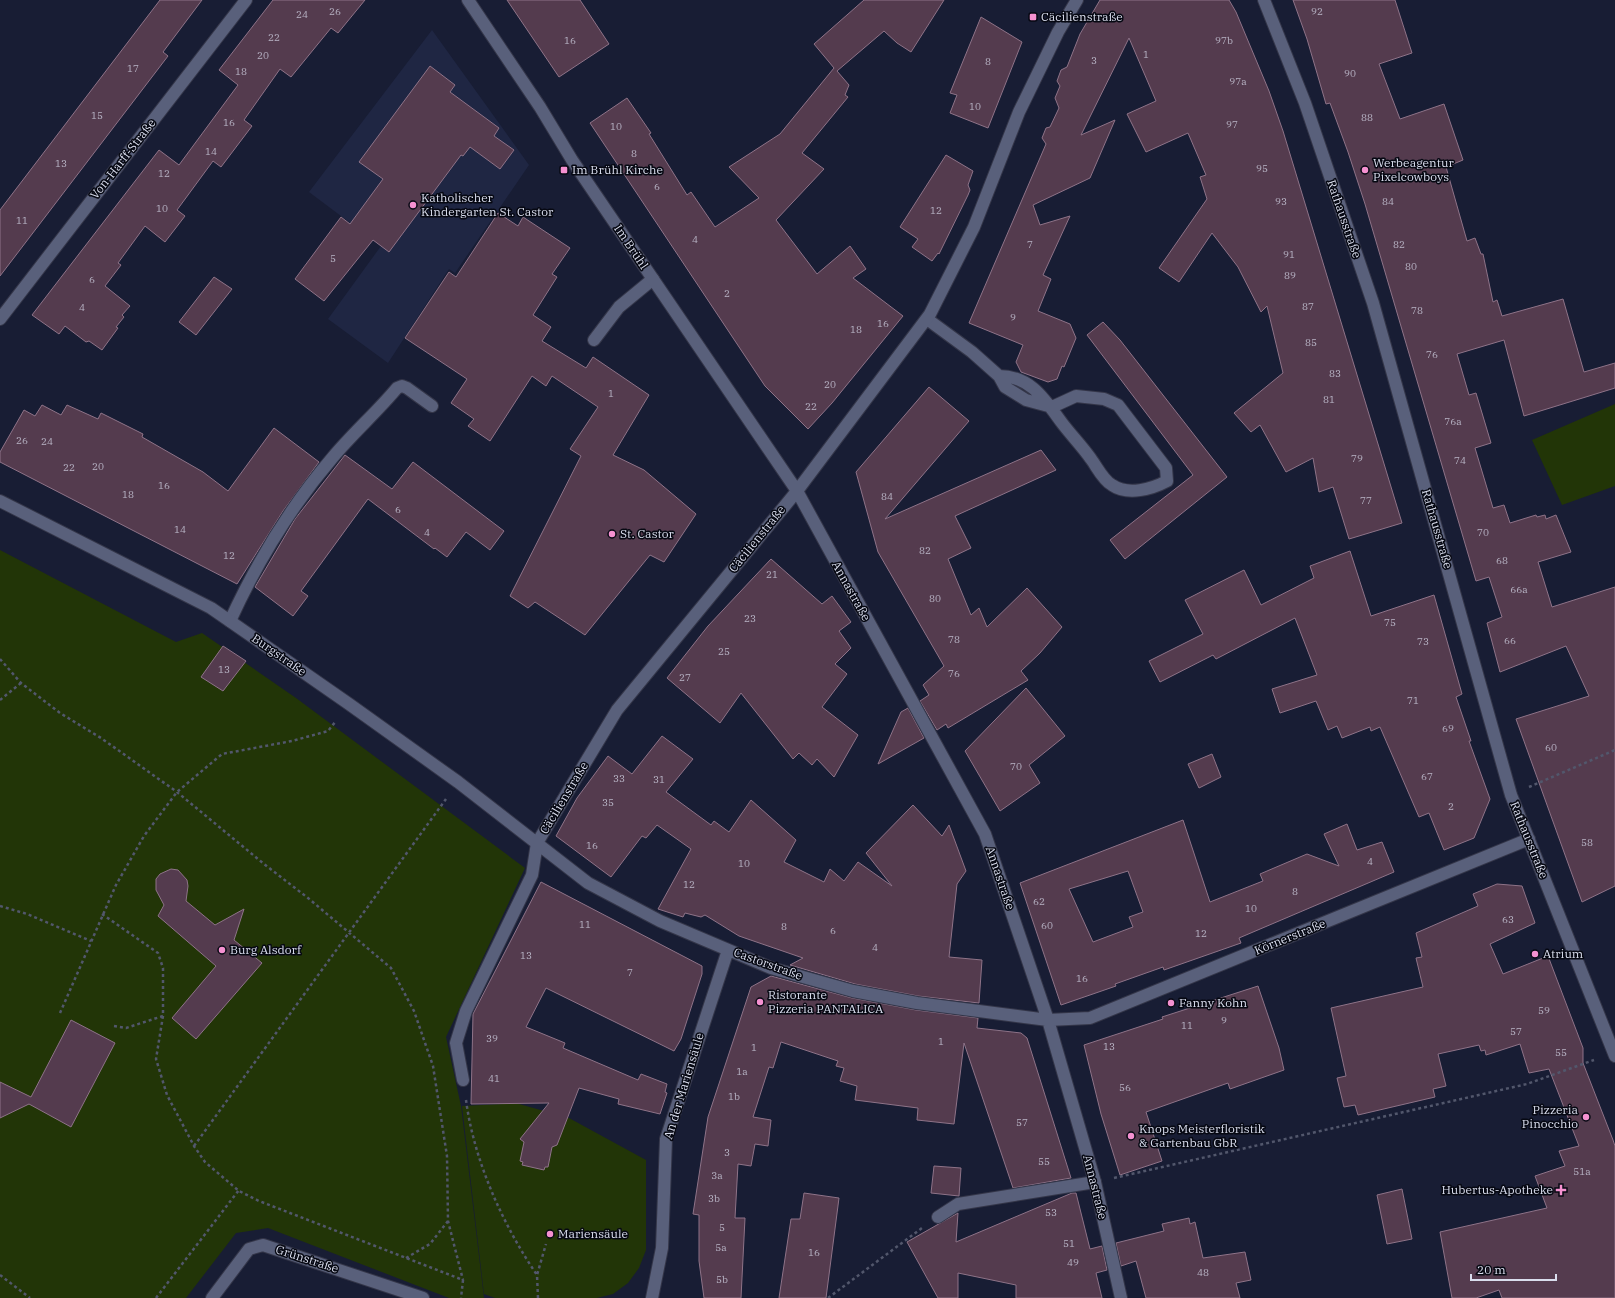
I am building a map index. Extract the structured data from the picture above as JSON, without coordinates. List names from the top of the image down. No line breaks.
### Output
{"streets":{"street":["Von-Harff-Straße","Rathausstraße","Im Brühl","Cäcilienstraße","Annastraße","Burgstraße","Körnerstraße","Castorstraße","An der Mariensäule","Grünstraße"]},"crossings":[["Rathausstraße","Körnerstraße"],["Im Brühl","Cäcilienstraße"],["Im Brühl","Annastraße"],["Cäcilienstraße","Annastraße"],["Cäcilienstraße","Burgstraße"],["Cäcilienstraße","Castorstraße"],["Annastraße","Körnerstraße"],["Annastraße","Castorstraße"],["Burgstraße","Castorstraße"],["Körnerstraße","Castorstraße"],["Castorstraße","An der Mariensäule"]],"places":{"transit":["Cäcilienstraße","Im Brühl Kirche"],"other":["Werbeagentur Pixelcowboys","Katholischer Kindergarten St. Castor","St. Castor","Burg Alsdorf","Atrium","Ristorante Pizzeria PANTALICA","Fanny Kohn","Pizzeria Pinocchio","Knops Meisterfloristik & Gartenbau GbR","Mariensäule"],"health":["Hubertus-Apotheke"]},"house_numbers":["26","92","24","22","16","97b","1","20","3","8","17","18","90","97a","10","15","88","16","97","10","14","8","13","95","12","6","93","84","10","12","11","4","7","82","91","5","80","89","6","2","87","4","78","9","16","18","85","76","83","20","1","81","22","76a","26","24","79","74","20","22","16","18","84","77","6","14","4","70","82","12","68","21","66a","80","23","75","78","66","73","25","13","76","27","71","69","60","70","67","33","31","35","2","58","16","4","10","12","8","62","10","63","11","60","8","6","12","4","13","7","16","59","9","11","57","39","1","13","1","55","1a","41","56","1b","57","3","55","51a","3a","3b","53","5","51","5a","16","49","48","5b"],"scale_bar":"20 m"}
